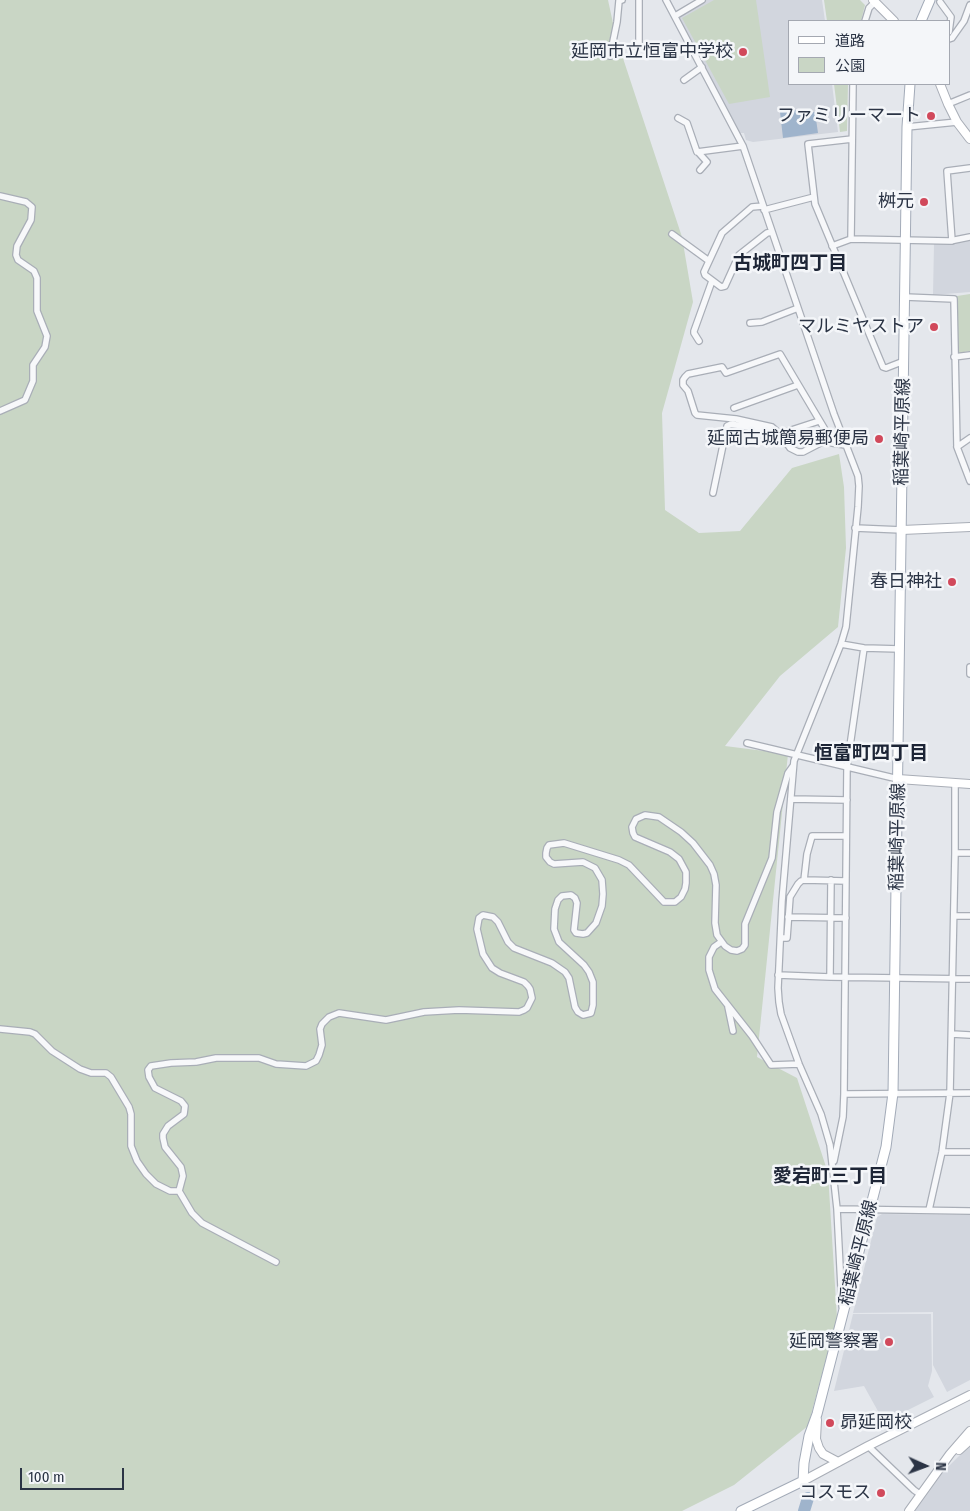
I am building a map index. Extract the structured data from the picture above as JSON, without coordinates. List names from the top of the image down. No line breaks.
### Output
{"streets":{"main road":["稲葉崎平原線"]},"districts":["古城町四丁目","恒富町四丁目","愛宕町三丁目"],"places":["延岡市立恒富中学校","ファミリーマート","桝元","マルミヤストア","延岡古城簡易郵便局","春日神社","延岡警察署","昴延岡校","コスモス"],"legend":["道路","公園"],"scale_bar":"100 m","north":"right"}
